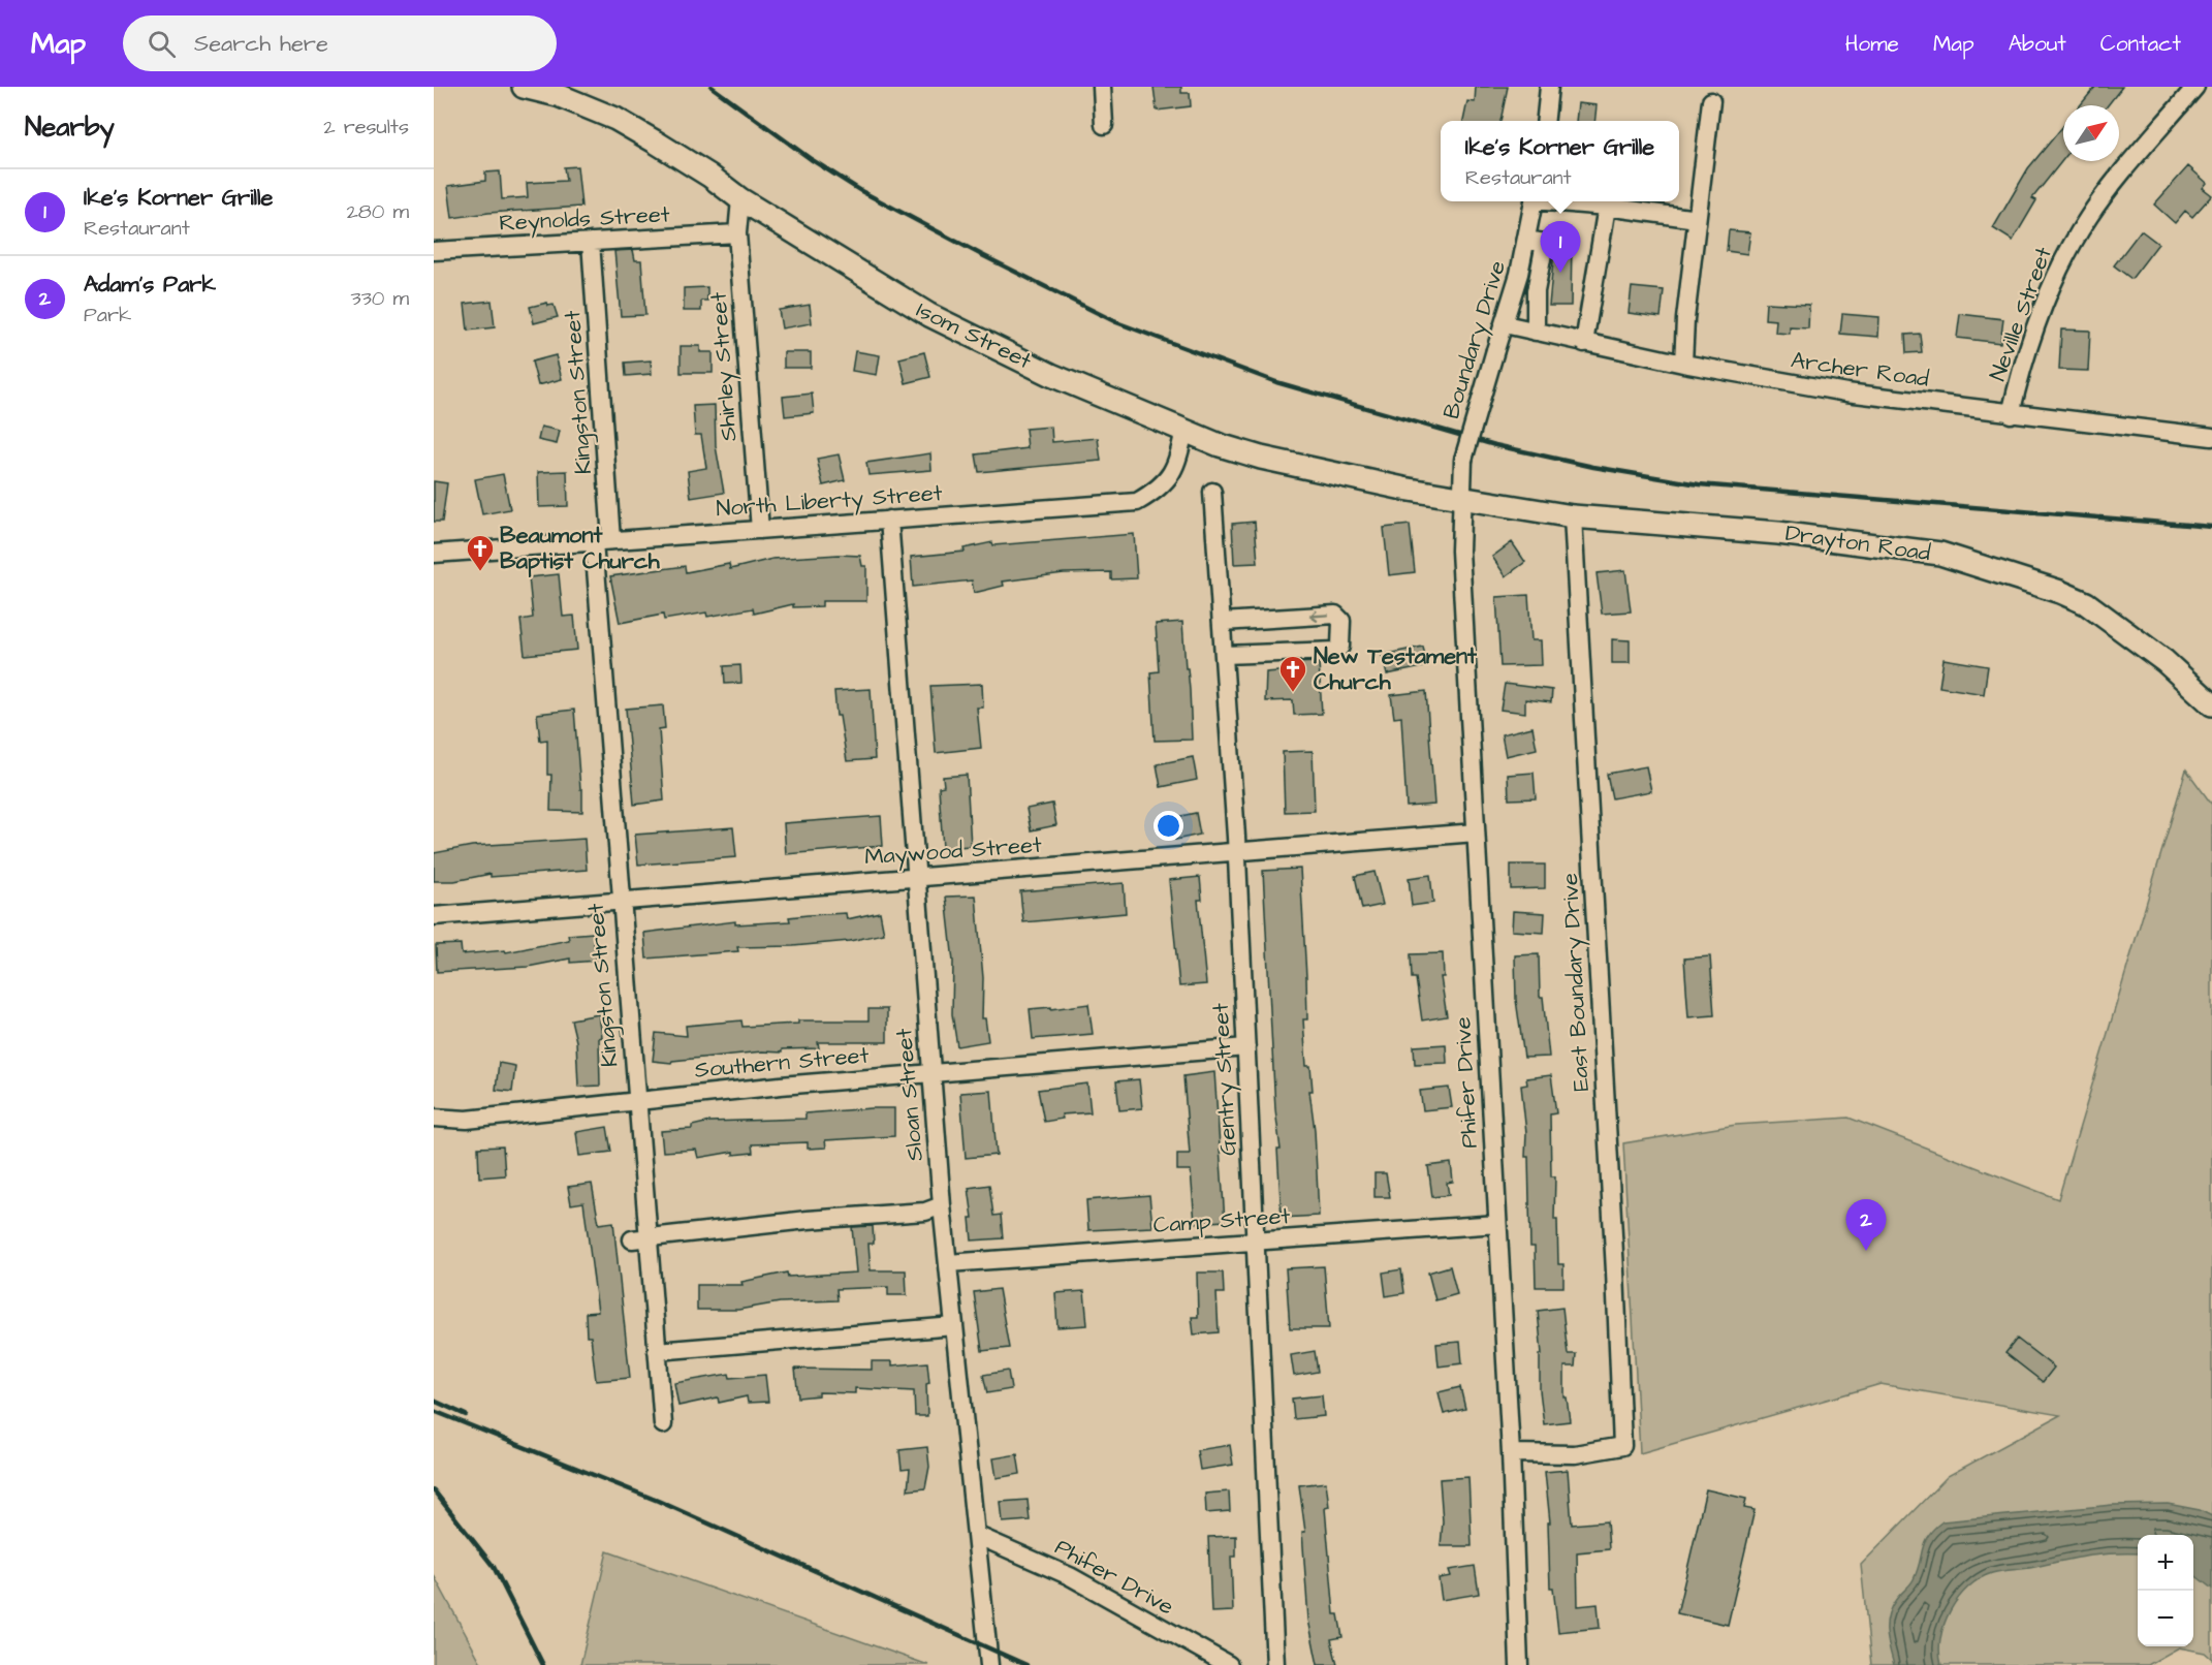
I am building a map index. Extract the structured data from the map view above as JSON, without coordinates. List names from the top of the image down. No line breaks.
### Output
{"streets":{"main road":["Isom Street","Drayton Road"],"street":["Reynolds Street","Neville Street","Boundary Drive","Shirley Street","Archer Road","Kingston Street","North Liberty Street","Maywood Street","East Boundary Drive","Southern Street","Gentry Street","Phifer Drive","Sloan Street","Camp Street"]},"crossings":[["Reynolds Street","Shirley Street"],["Reynolds Street","Kingston Street"],["Neville Street","Archer Road"],["Isom Street","Boundary Drive"],["Isom Street","Shirley Street"],["Isom Street","North Liberty Street"],["Isom Street","Drayton Road"],["Isom Street","Phifer Drive"],["Boundary Drive","Archer Road"],["Boundary Drive","Drayton Road"],["Boundary Drive","Phifer Drive"],["Shirley Street","North Liberty Street"],["Kingston Street","North Liberty Street"],["Kingston Street","Maywood Street"],["Kingston Street","Southern Street"],["North Liberty Street","Sloan Street"],["Drayton Road","East Boundary Drive"],["Drayton Road","Phifer Drive"],["Maywood Street","Gentry Street"],["Maywood Street","Phifer Drive"],["Maywood Street","Sloan Street"],["East Boundary Drive","Phifer Drive"],["Southern Street","Gentry Street"],["Southern Street","Sloan Street"],["Gentry Street","Camp Street"],["Phifer Drive","Sloan Street"],["Phifer Drive","Camp Street"],["Sloan Street","Camp Street"]],"places":{"church":["Beaumont Baptist Church","New Testament Church"]},"north":"top right","page":{"header":"Map","search":"Search here","nav":["Home","Map","About","Contact"],"heading":["Nearby","2 results"],"popup":["Ike's Korner Grille","Restaurant"],"list":[{"mark":"1","name":"Ike's Korner Grille","note":"Restaurant","value":"280 m"},{"mark":"2","name":"Adam's Park","note":"Park","value":"330 m"}],"pins":["1","2"],"map_buttons":["+","−"]}}
